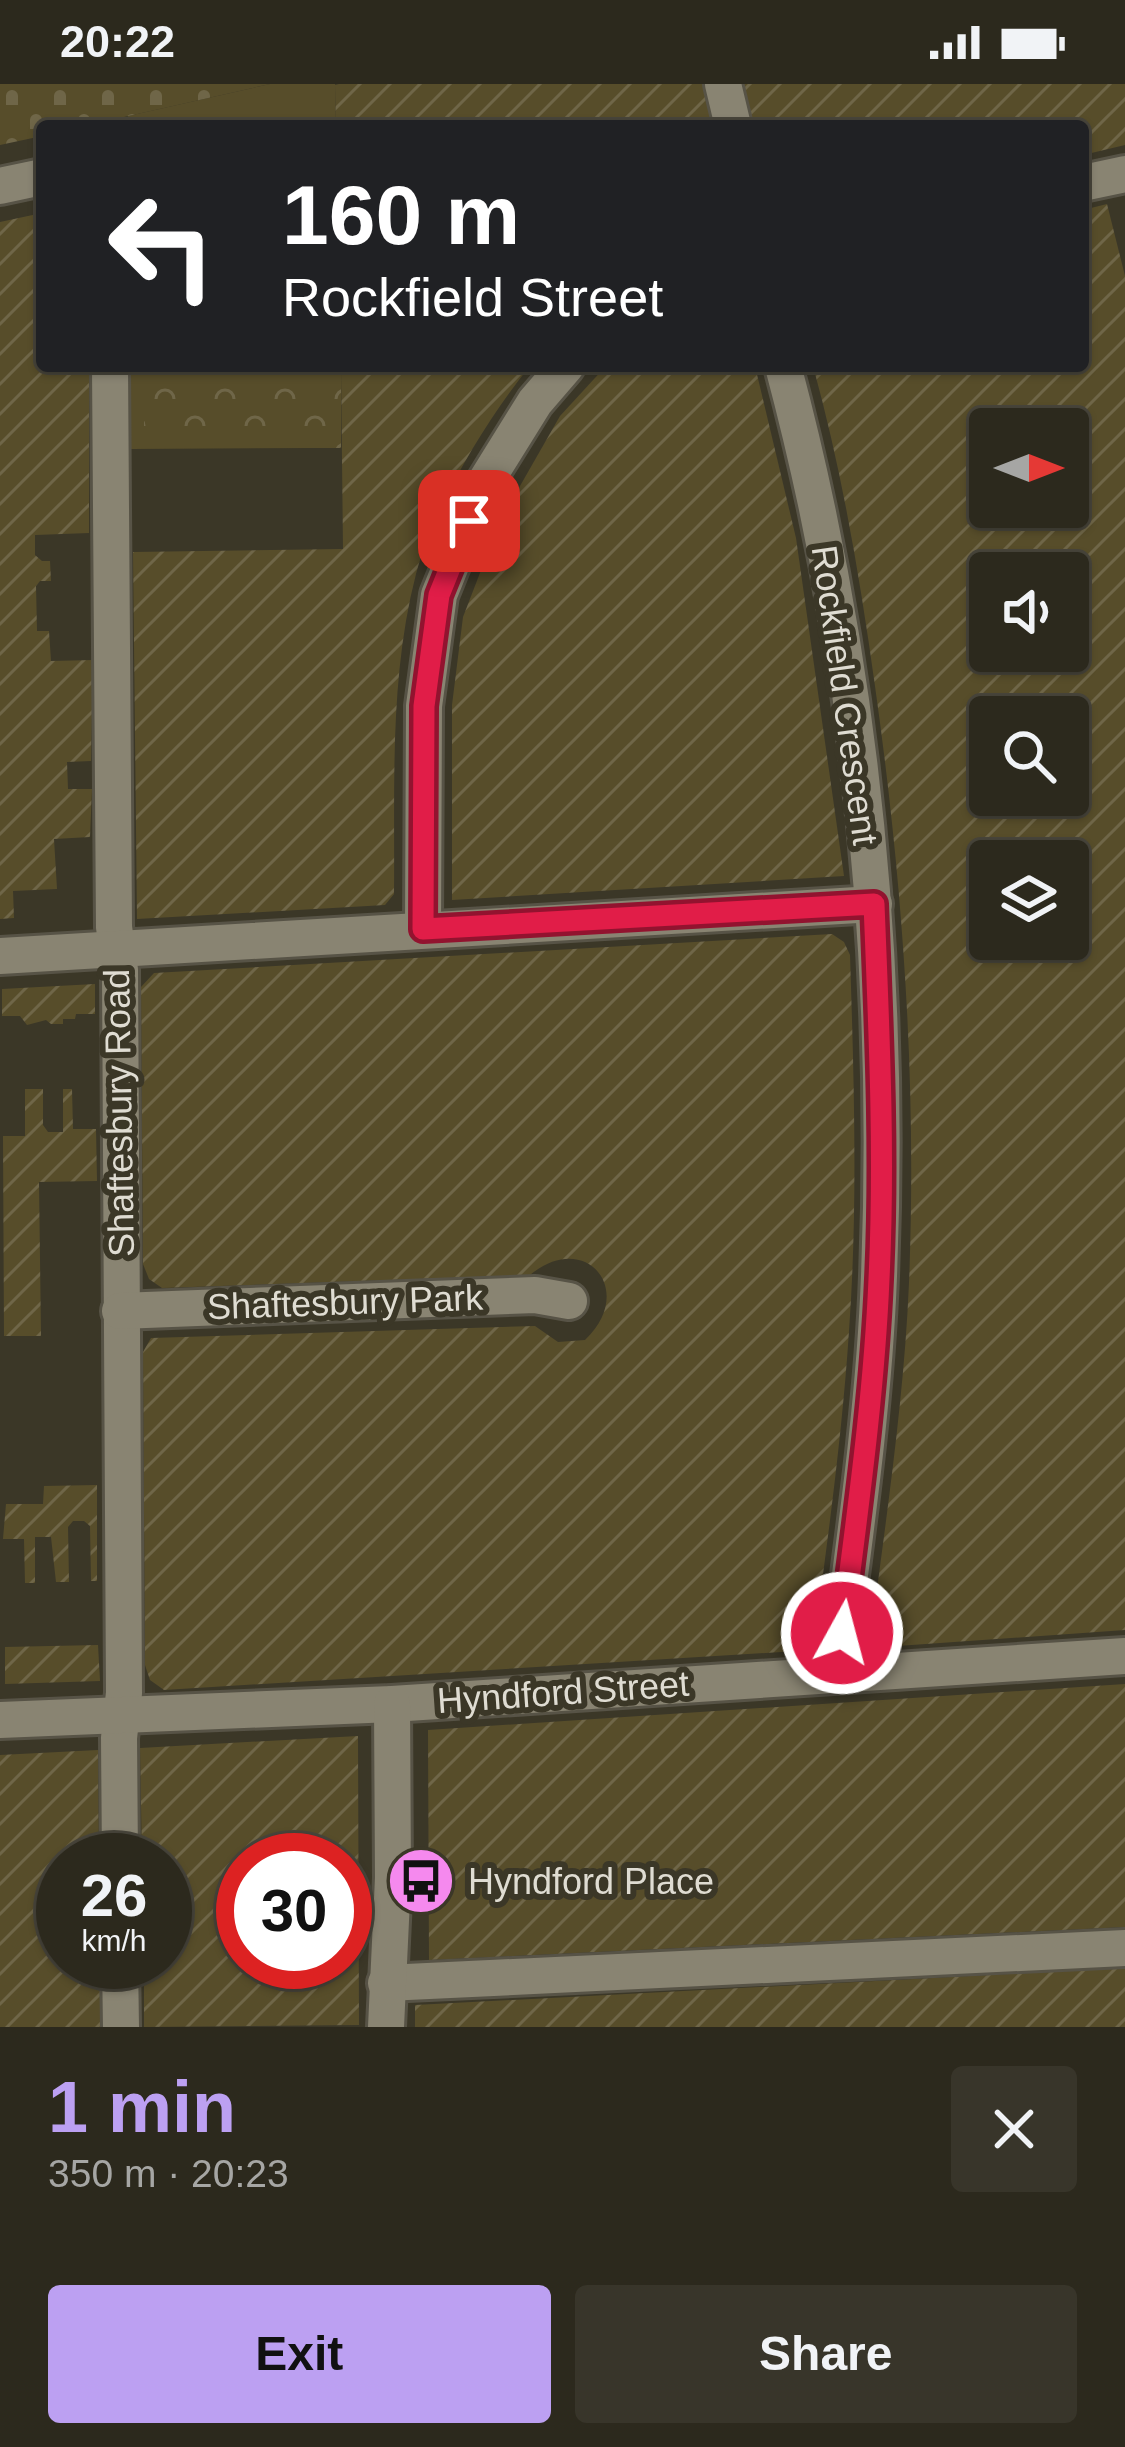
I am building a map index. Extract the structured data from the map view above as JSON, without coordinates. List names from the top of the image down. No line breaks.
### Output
{"streets":{"street":["Rockfield Crescent","Shaftesbury Road","Shaftesbury Park","Hyndford Street"]},"crossings":[["Rockfield Crescent","Hyndford Street"],["Shaftesbury Road","Shaftesbury Park"],["Shaftesbury Road","Hyndford Street"]],"places":{"bus stop":["Hyndford Place"]},"north":"right","page":{"status":"20:22","turn":["160 m","Rockfield Street"],"speed":"26 km/h","limit":"30","heading":["1 min","350 m · 20:23"],"buttons":["Exit","Share"]}}
